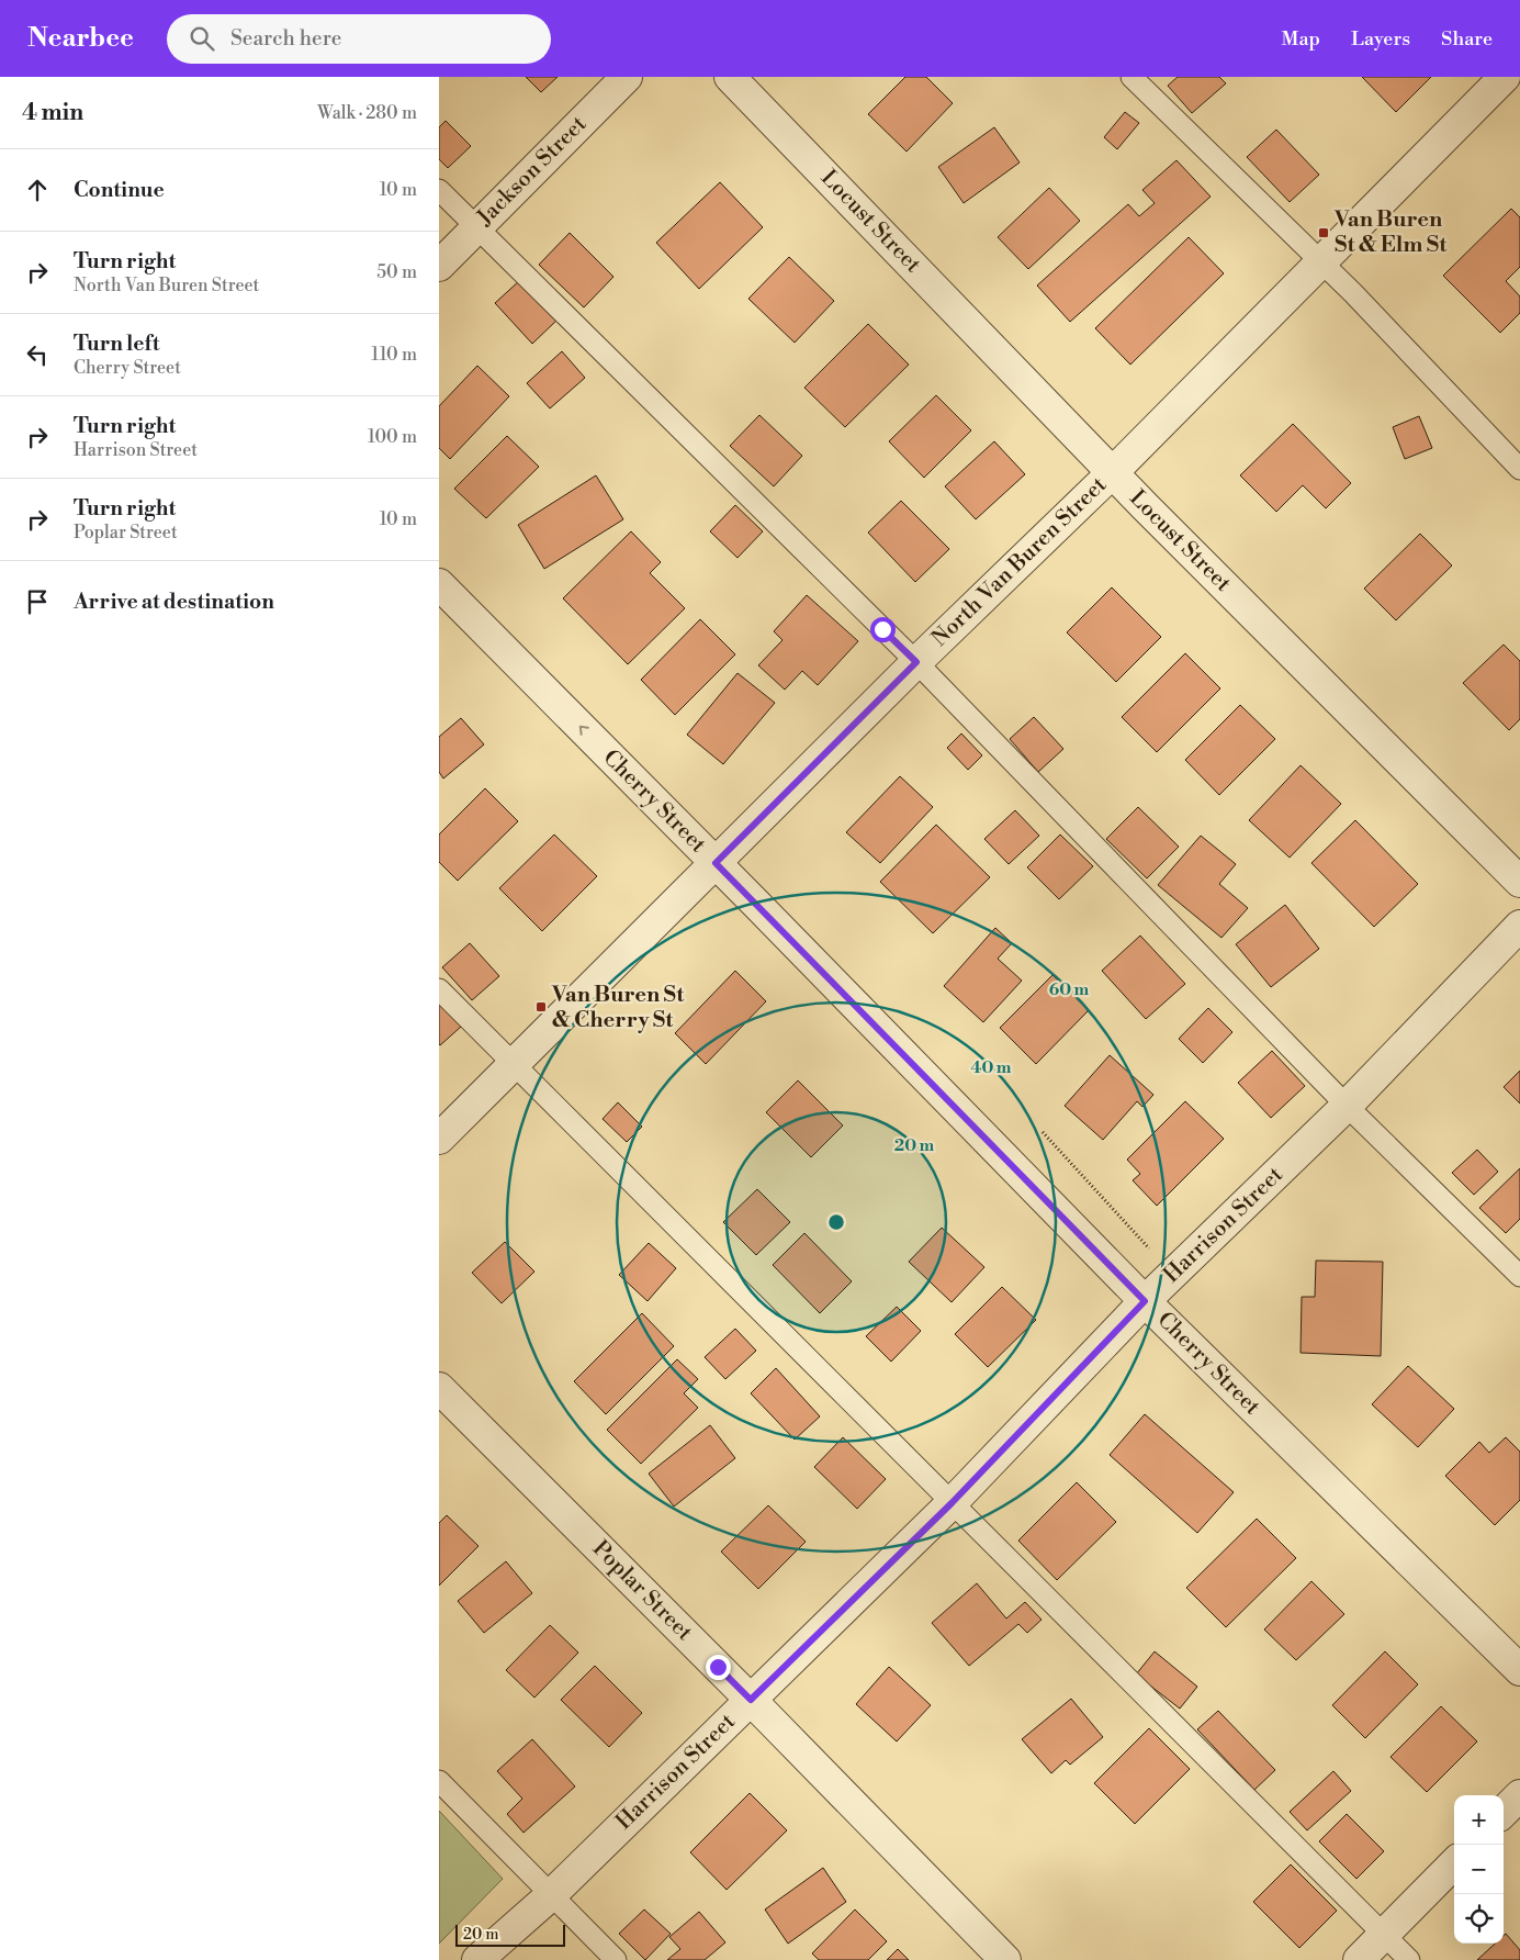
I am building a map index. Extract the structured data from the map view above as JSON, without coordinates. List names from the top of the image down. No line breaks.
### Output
{"streets":{"street":["Jackson Street","Locust Street","North Van Buren Street","Cherry Street","Harrison Street","Poplar Street"]},"crossings":[["Locust Street","North Van Buren Street"],["North Van Buren Street","Cherry Street"],["Cherry Street","Harrison Street"],["Harrison Street","Poplar Street"]],"places":{"transit":["Van Buren St & Elm St","Van Buren St & Cherry St"]},"scale_bar":"20 m","page":{"header":"Nearbee","search":"Search here","nav":["Map","Layers","Share"],"heading":["4 min","Walk · 280 m"],"list":[["Continue","10 m"],["Turn right","North Van Buren Street","50 m"],["Turn left","Cherry Street","110 m"],["Turn right","Harrison Street","100 m"],["Turn right","Poplar Street","10 m"],"Arrive at destination"],"map_buttons":["+","−"],"scale":"20 m"},"rings":["60 m","40 m","20 m"]}
